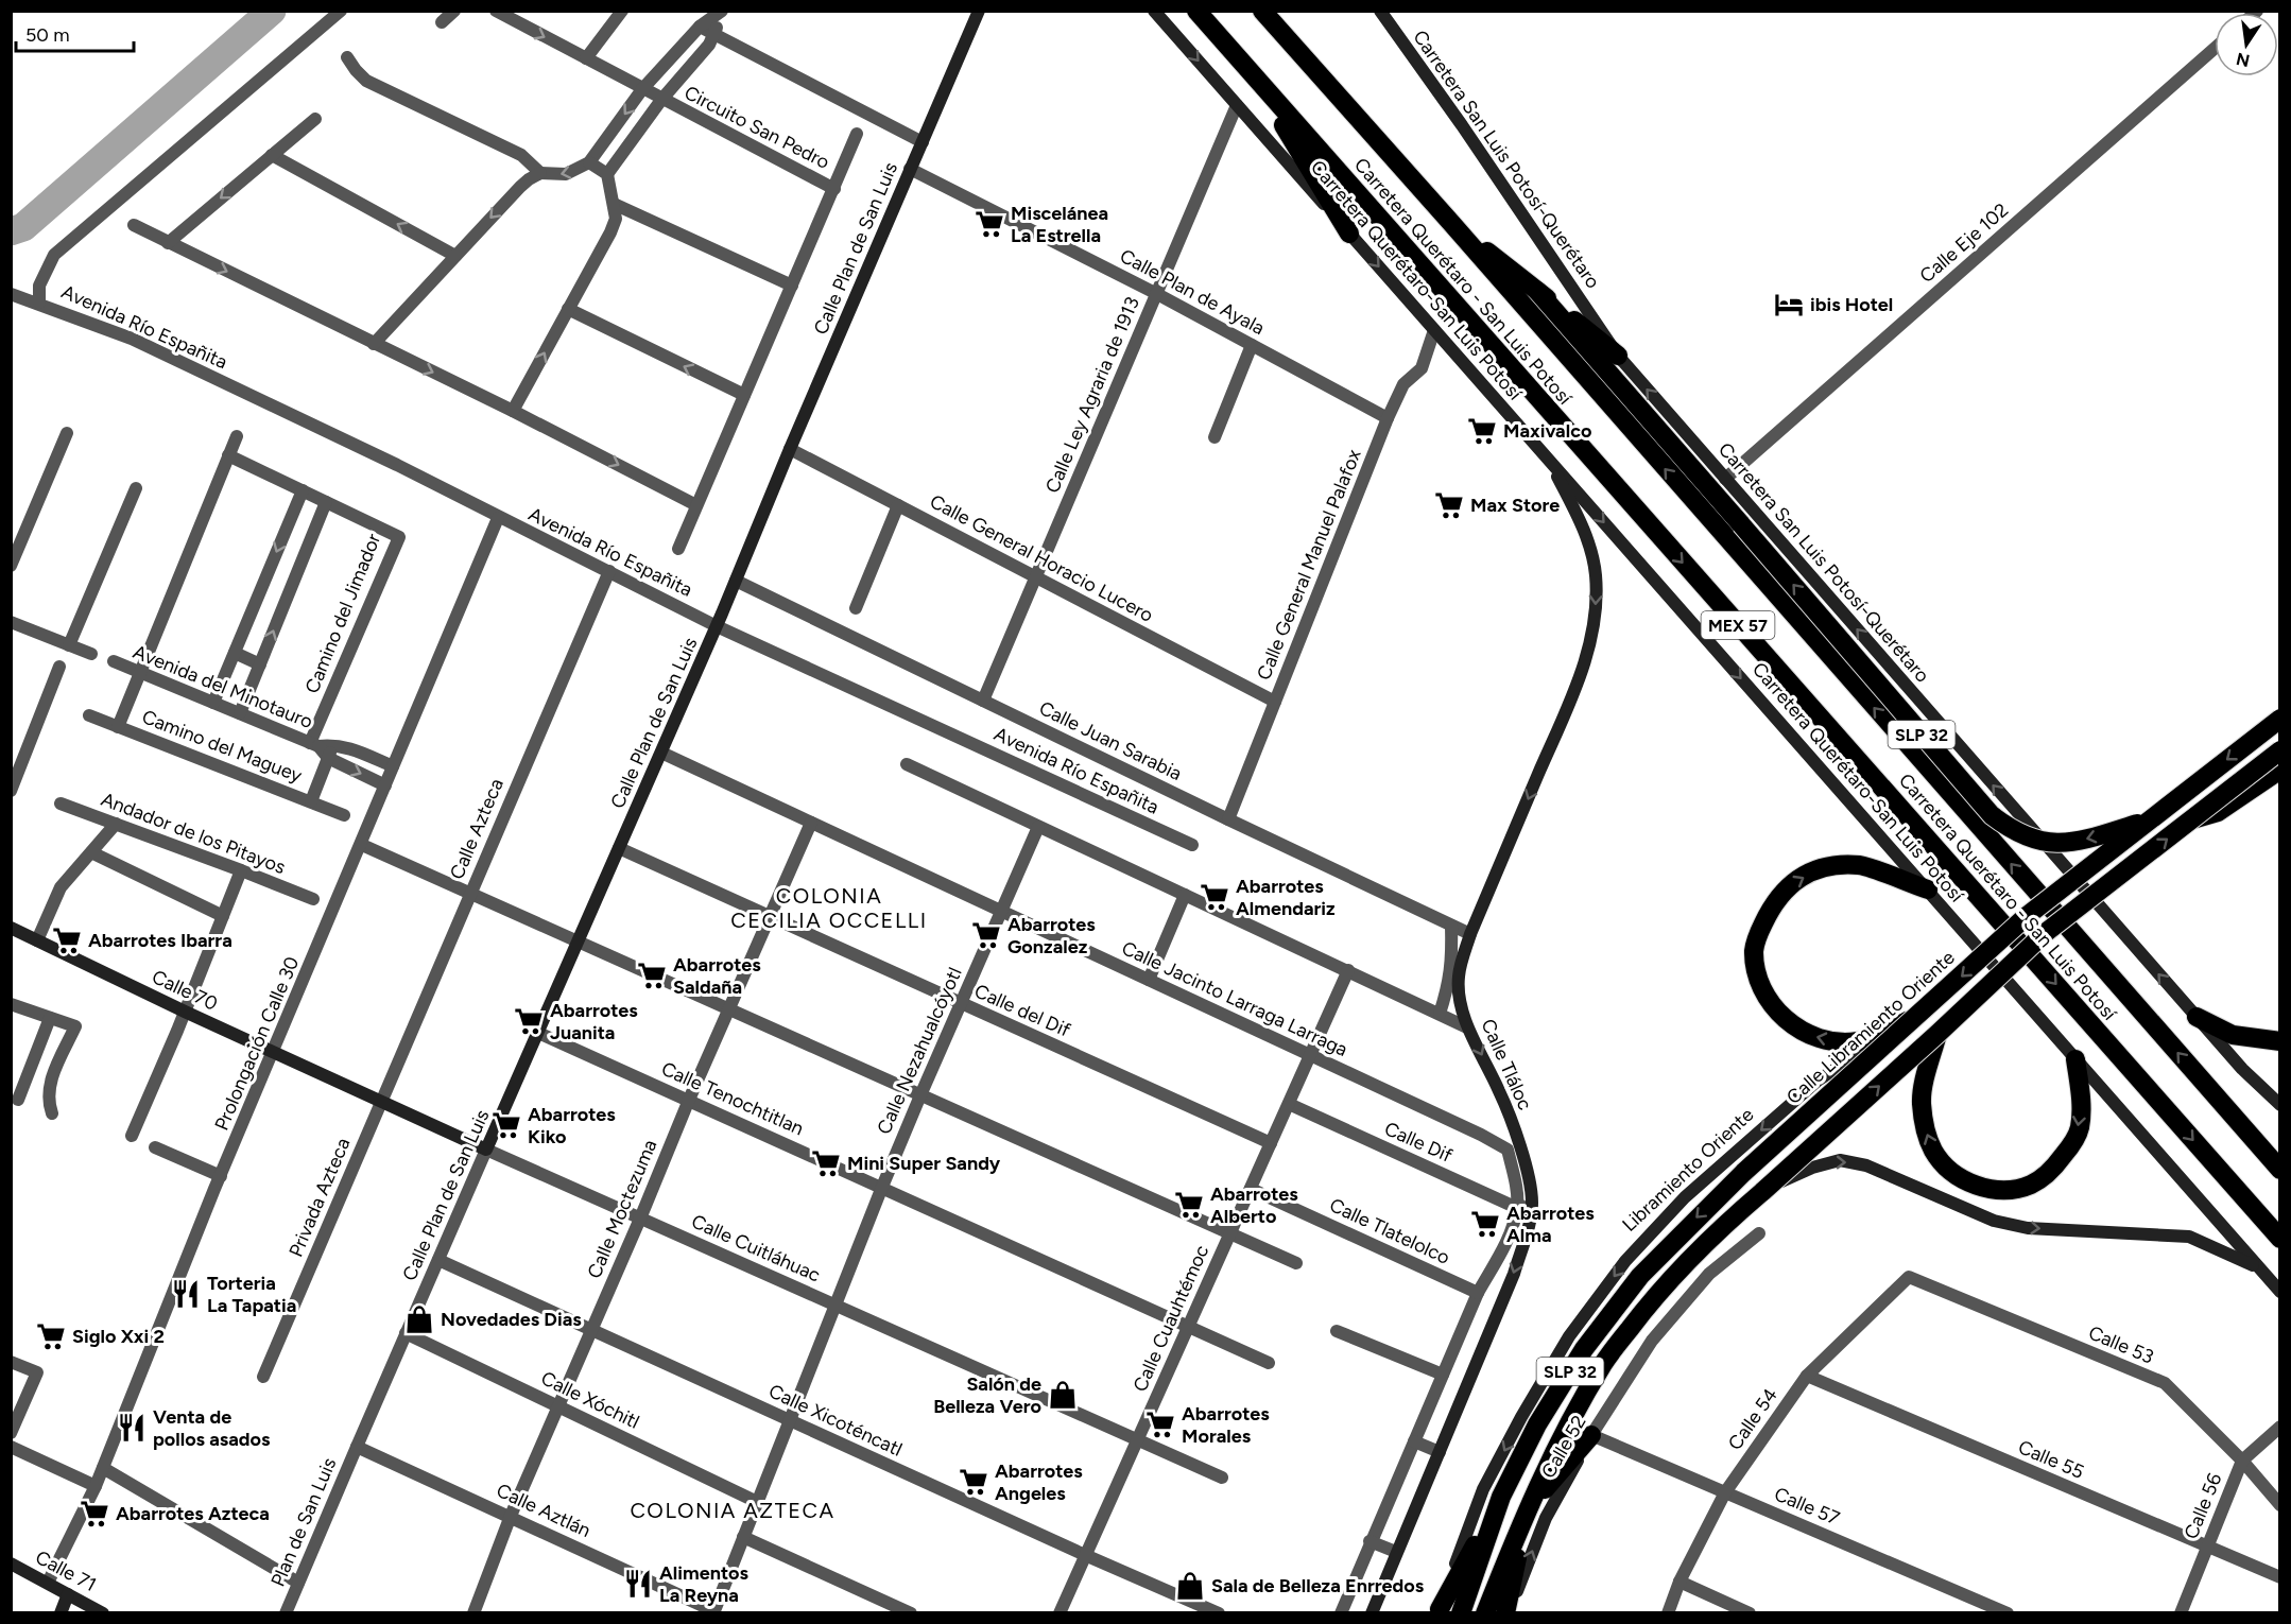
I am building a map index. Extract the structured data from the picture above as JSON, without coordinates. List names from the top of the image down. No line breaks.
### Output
{"streets":{"highway":["Carretera Querétaro - San Luis Potosí","MEX 57","SLP 32","Calle Libramiento Oriente"],"main road":["Carretera San Luis Potosí-Querétaro","Calle Plan de San Luis","Carretera Querétaro-San Luis Potosí","Calle 70","Calle Tláloc","Libramiento Oriente","Calle Cuitláhuac","Calle 52","Calle 71"],"street":["Circuito San Pedro","Calle Eje 102","Calle Plan de Ayala","Avenida Río Españita","Calle Ley Agraria de 1913","Calle General Horacio Lucero","Calle General Manuel Palafox","Camino del Jimador","Avenida del Minotauro","Calle Juan Sarabia","Camino del Maguey","Calle Azteca","Andador de los Pitayos","Calle Jacinto Larraga Larraga","Calle del Dif","Prolongación Calle 30","Calle Nezahualcóyotl","Calle Tenochtitlan","Calle Dif","Privada Azteca","Calle Moctezuma","Calle Tlatelolco","Calle Cuauhtémoc","Calle 53","Calle Xóchitl","Calle 54","Calle Xicoténcatl","Calle 55","Calle 57","Calle 56","Calle Aztlán","Plan de San Luis"]},"crossings":[["Carretera San Luis Potosí-Querétaro","Calle Eje 102"],["Calle Plan de San Luis","Calle Plan de Ayala"],["Calle Plan de San Luis","Avenida Río Españita"],["Calle Plan de San Luis","Calle General Horacio Lucero"],["Calle Plan de San Luis","Calle Juan Sarabia"],["Calle Plan de San Luis","Calle Jacinto Larraga Larraga"],["Calle Plan de San Luis","Calle del Dif"],["Calle Plan de San Luis","Calle Tenochtitlan"],["Calle Plan de San Luis","Calle Cuitláhuac"],["Calle Plan de San Luis","Calle Xóchitl"],["Calle Plan de San Luis","Calle Xicoténcatl"],["Calle Plan de San Luis","Calle Aztlán"],["Calle Plan de San Luis","Plan de San Luis"],["Carretera Querétaro-San Luis Potosí","Calle Ley Agraria de 1913"],["Carretera Querétaro-San Luis Potosí","Calle General Manuel Palafox"],["Carretera Querétaro-San Luis Potosí","Calle Tláloc"],["Calle Plan de Ayala","Calle Ley Agraria de 1913"],["Calle Plan de Ayala","Calle General Manuel Palafox"],["Avenida Río Españita","Calle Azteca"],["Avenida Río Españita","Prolongación Calle 30"],["Calle Ley Agraria de 1913","Calle General Horacio Lucero"],["Calle Ley Agraria de 1913","Calle Juan Sarabia"],["Calle General Horacio Lucero","Calle General Manuel Palafox"],["Calle General Manuel Palafox","Calle Juan Sarabia"],["Camino del Jimador","Avenida del Minotauro"],["Avenida del Minotauro","Prolongación Calle 30"],["SLP 32","Calle Libramiento Oriente"],["Calle Juan Sarabia","Calle Tláloc"],["Calle Azteca","Privada Azteca"],["Calle Azteca","Calle Cuitláhuac"],["Calle 70","Prolongación Calle 30"],["Calle 70","Calle Cuitláhuac"],["Calle Jacinto Larraga Larraga","Calle Nezahualcóyotl"],["Calle Jacinto Larraga Larraga","Calle Dif"],["Calle Jacinto Larraga Larraga","Calle Moctezuma"],["Calle Jacinto Larraga Larraga","Calle Cuauhtémoc"],["Calle del Dif","Calle Nezahualcóyotl"],["Calle del Dif","Calle Moctezuma"],["Calle del Dif","Calle Cuauhtémoc"],["Calle Libramiento Oriente","Libramiento Oriente"],["Prolongación Calle 30","Calle Cuitláhuac"],["Prolongación Calle 30","Calle 71"],["Calle Nezahualcóyotl","Calle Tenochtitlan"],["Calle Nezahualcóyotl","Calle Cuitláhuac"],["Calle Nezahualcóyotl","Calle Xóchitl"],["Calle Nezahualcóyotl","Calle Xicoténcatl"],["Calle Nezahualcóyotl","Calle Aztlán"],["Calle Tenochtitlan","Calle Moctezuma"],["Calle Tenochtitlan","Calle Cuauhtémoc"],["Calle Dif","Calle Cuauhtémoc"],["Privada Azteca","Calle Cuitláhuac"],["Calle Moctezuma","Calle Cuitláhuac"],["Calle Moctezuma","Calle Xóchitl"],["Calle Moctezuma","Calle Xicoténcatl"],["Calle Moctezuma","Calle Aztlán"],["Calle Tlatelolco","Calle Cuauhtémoc"],["Calle Cuitláhuac","Calle Cuauhtémoc"],["Calle Cuauhtémoc","Calle Xicoténcatl"],["Calle 53","Calle 54"],["Calle 53","Calle 56"],["Calle 54","Calle 55"],["Calle 54","Calle 57"],["Calle 52","Calle 57"],["Calle 55","Calle 56"],["Calle Aztlán","Plan de San Luis"]],"one_way":["Carretera San Luis Potosí-Querétaro","Carretera Querétaro-San Luis Potosí","Calle Tláloc","Libramiento Oriente","Calle 52"],"districts":["COLONIA CECILIA OCCELLI","COLONIA AZTECA"],"places":{"supermarket":["Miscelánea La Estrella","Maxivalco","Max Store","Abarrotes Almendariz","Abarrotes Gonzalez","Abarrotes Ibarra","Abarrotes Saldaña","Abarrotes Juanita","Abarrotes Kiko","Mini Super Sandy","Abarrotes Alberto","Abarrotes Alma","Siglo Xxi 2","Abarrotes Morales","Abarrotes Angeles","Abarrotes Azteca"],"hotel":["ibis Hotel"],"restaurant":["Torteria La Tapatia","Venta de pollos asados","Alimentos La Reyna"],"shop":["Novedades Dias","Salón de Belleza Vero","Sala de Belleza Enrredos"]},"scale_bar":"50 m","north":"bottom"}
